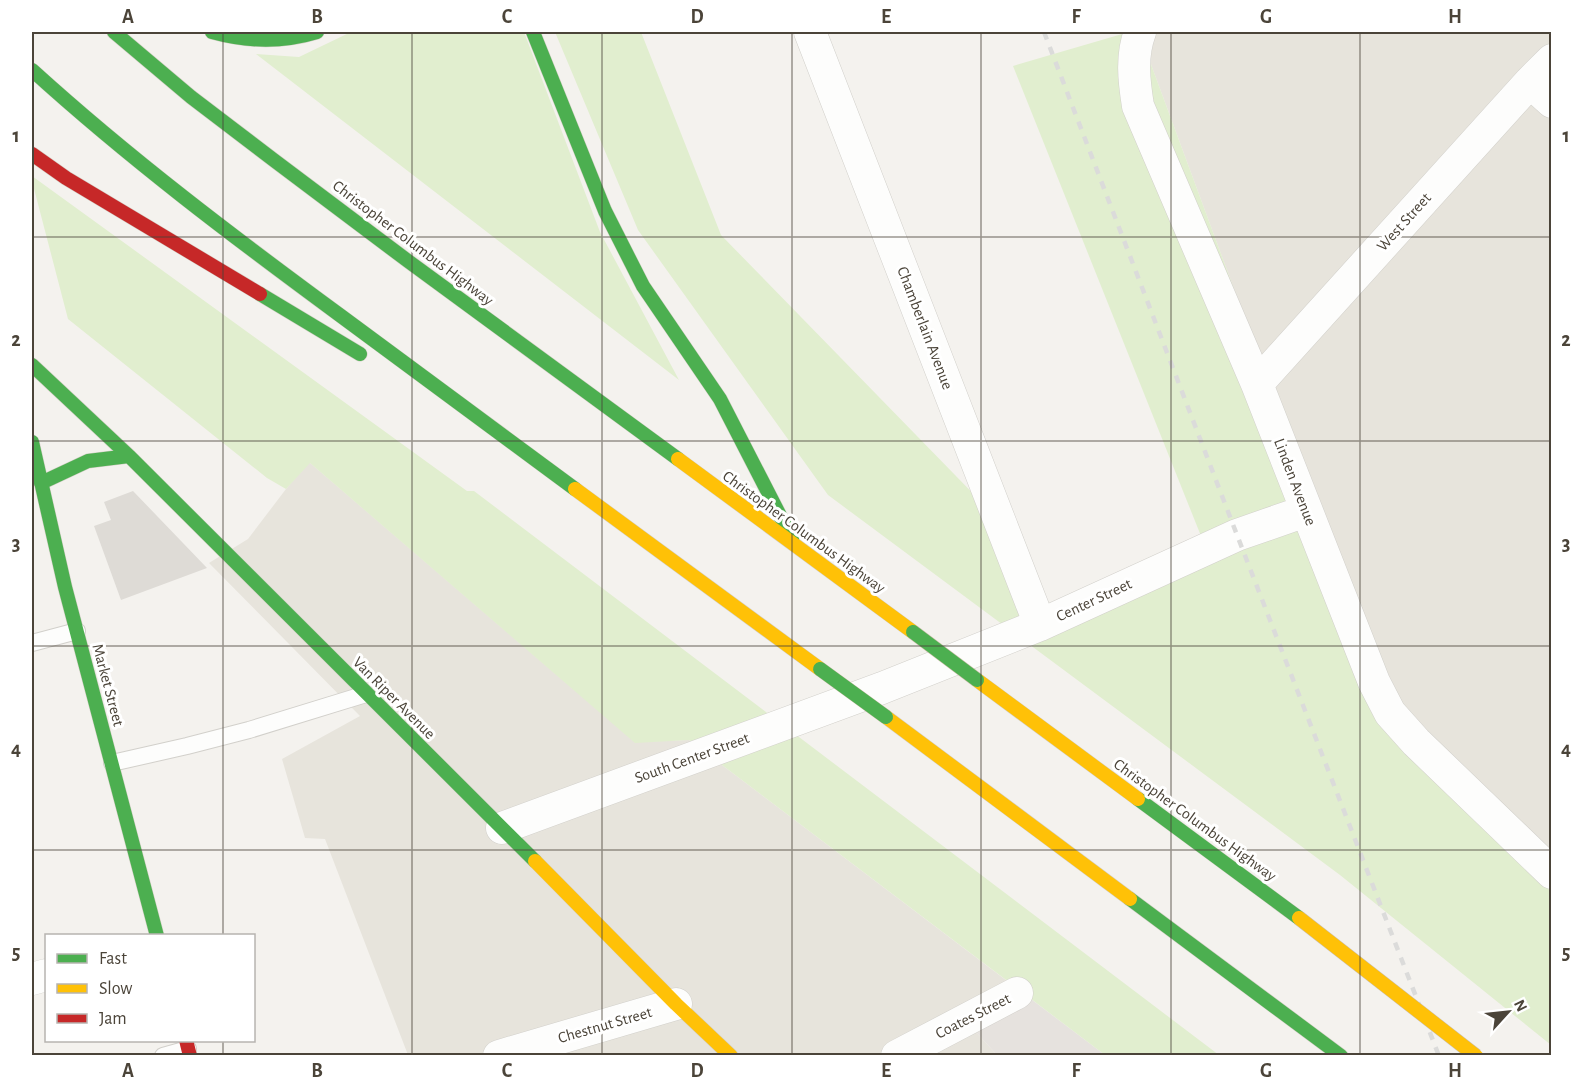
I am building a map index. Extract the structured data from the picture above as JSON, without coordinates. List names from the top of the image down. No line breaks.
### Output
{"streets":{"main road":["Christopher Columbus Highway","Market Street","Van Riper Avenue"],"street":["West Street","Chamberlain Avenue","Linden Avenue","Center Street","South Center Street","Coates Street","Chestnut Street"]},"crossings":[["West Street","Linden Avenue"],["Chamberlain Avenue","Center Street"],["Linden Avenue","Center Street"],["Center Street","South Center Street"],["Van Riper Avenue","South Center Street"],["Van Riper Avenue","Chestnut Street"]],"legend":["Fast","Slow","Jam"],"north":"top right","grid":{"columns":["A","B","C","D","E","F","G","H"],"rows":["1","2","3","4","5"]}}
